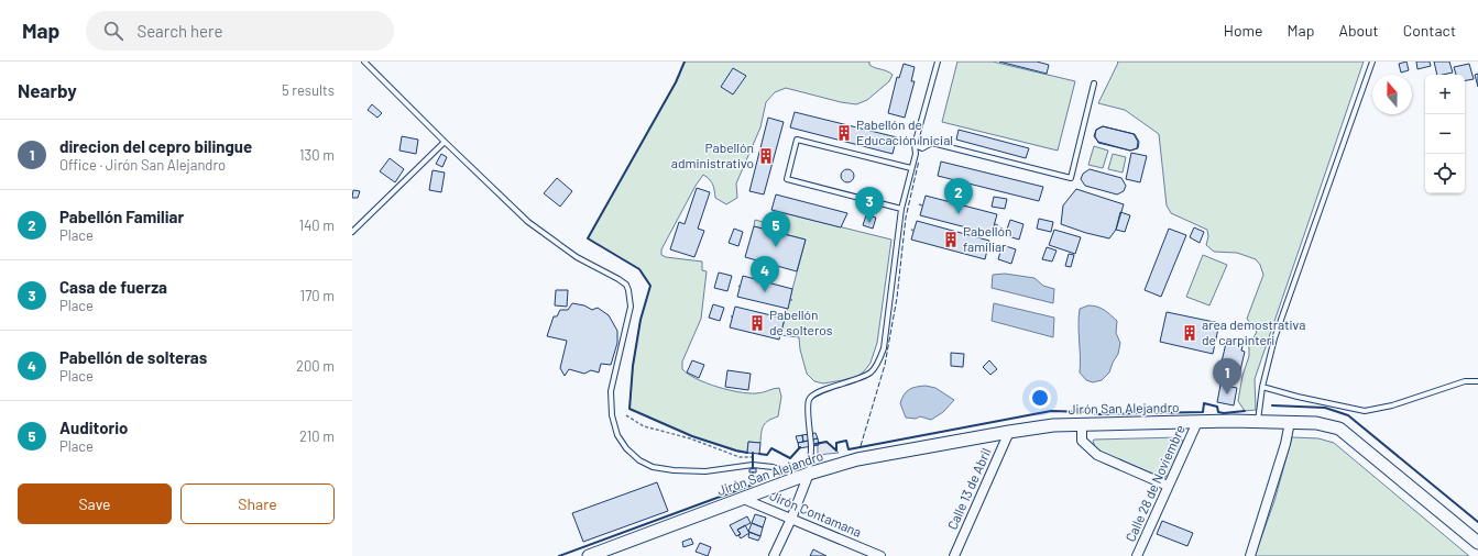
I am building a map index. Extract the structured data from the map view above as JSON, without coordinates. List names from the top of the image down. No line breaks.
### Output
{"streets":{"street":["Jirón San Alejandro","Calle 28 de Noviembre","Calle 13 de Abril","Jirón Contamana"]},"crossings":[["Jirón San Alejandro","Calle 28 de Noviembre"],["Jirón San Alejandro","Calle 13 de Abril"],["Jirón San Alejandro","Jirón Contamana"]],"places":{"building":["Pabellón de Educación Inicial","Pabellón administrativo","Pabellón familiar","Pabellón de solteros","area demostrativa de carpinteri"]},"north":"top","page":{"header":"Map","search":"Search here","nav":["Home","Map","About","Contact"],"heading":["Nearby","5 results"],"map_buttons":["+","−"],"list":[{"mark":"1","name":"direcion del cepro bilingue","note":"Office · Jirón San Alejandro","value":"130 m"},{"mark":"2","name":"Pabellón Familiar","note":"Place","value":"140 m"},{"mark":"3","name":"Casa de fuerza","note":"Place","value":"170 m"},{"mark":"4","name":"Pabellón de solteras","note":"Place","value":"200 m"},{"mark":"5","name":"Auditorio","note":"Place","value":"210 m"}],"pins":["2","3","5","4","1"],"buttons":["Save","Share"]}}
